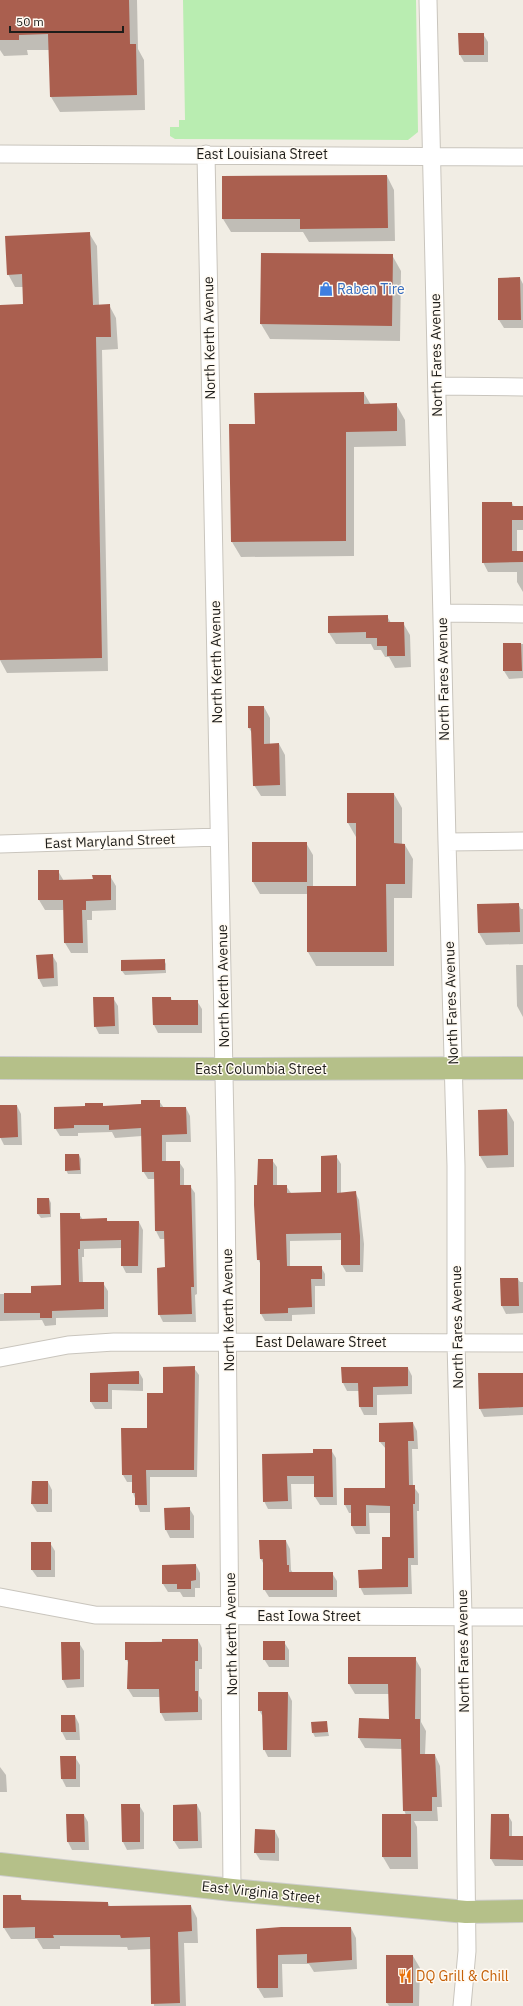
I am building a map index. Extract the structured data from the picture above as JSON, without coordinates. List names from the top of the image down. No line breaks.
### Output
{"streets":{"main road":["East Columbia Street","East Virginia Street"],"street":["East Louisiana Street","North Kerth Avenue","North Fares Avenue","East Maryland Street","East Delaware Street","East Iowa Street"]},"crossings":[["East Louisiana Street","North Kerth Avenue"],["East Louisiana Street","North Fares Avenue"],["North Kerth Avenue","East Maryland Street"],["North Kerth Avenue","East Columbia Street"],["North Kerth Avenue","East Delaware Street"],["North Kerth Avenue","East Iowa Street"],["North Kerth Avenue","East Virginia Street"],["North Fares Avenue","East Columbia Street"],["North Fares Avenue","East Delaware Street"],["North Fares Avenue","East Iowa Street"],["North Fares Avenue","East Virginia Street"]],"places":{"shop":["Raben Tire"],"restaurant":["DQ Grill & Chill"]},"scale_bar":"50 m"}
